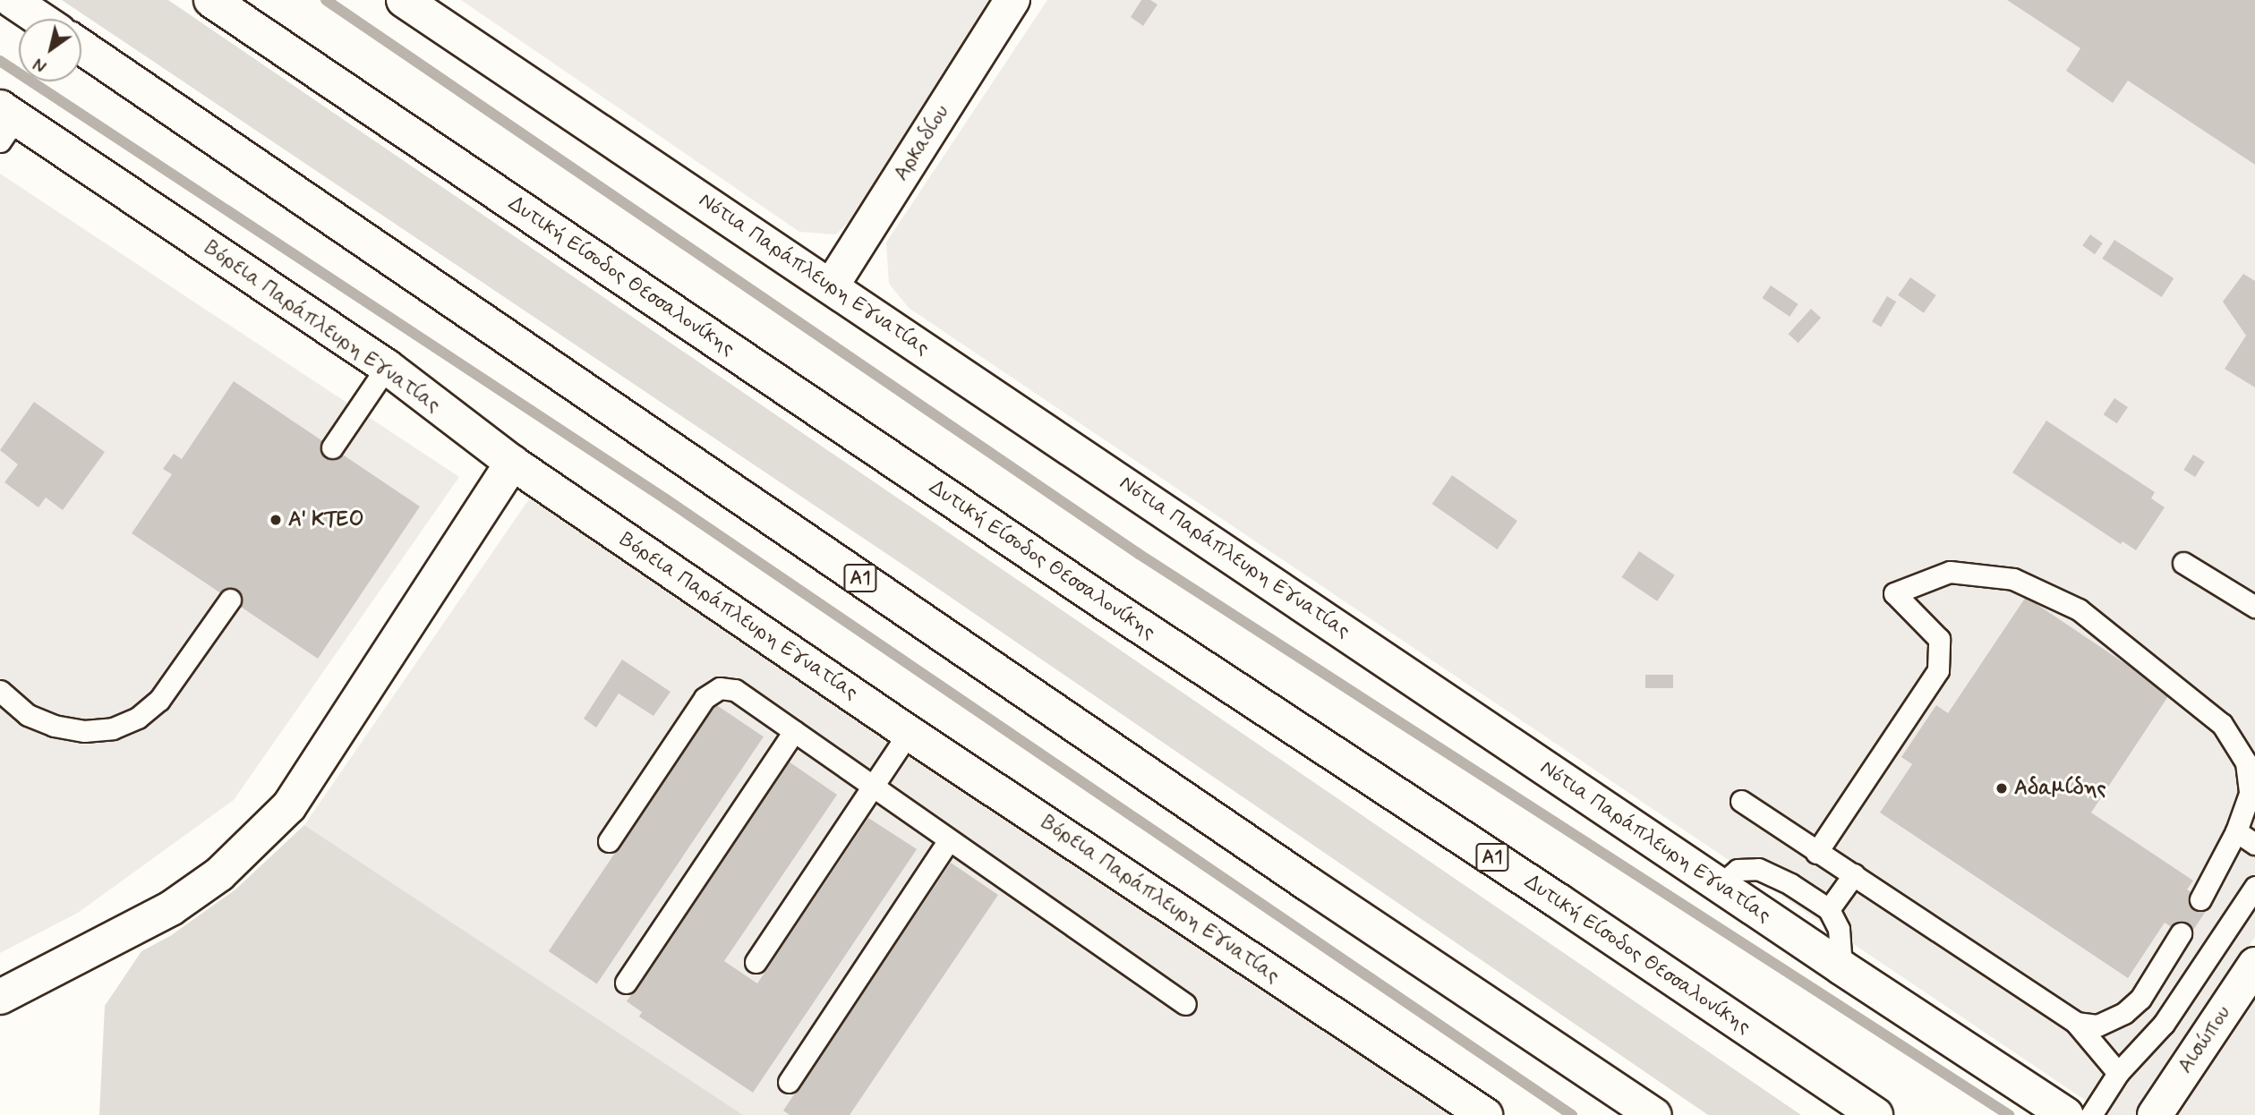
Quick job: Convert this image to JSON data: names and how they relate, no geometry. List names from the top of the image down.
{
  "streets": {
    "main road": [
      "Αρκαδίου",
      "Νότια Παράπλευρη Εγνατίας",
      "Δυτική Είσοδος Θεσσαλονίκης",
      "Βόρεια Παράπλευρη Εγνατίας",
      "Α1",
      "Αισώπου"
    ]
  },
  "crossings": [
    ["Αρκαδίου", "Νότια Παράπλευρη Εγνατίας"]
  ],
  "places": ["Α' ΚΤΕΟ", "Αδαμίδης"],
  "north": "bottom left"
}
